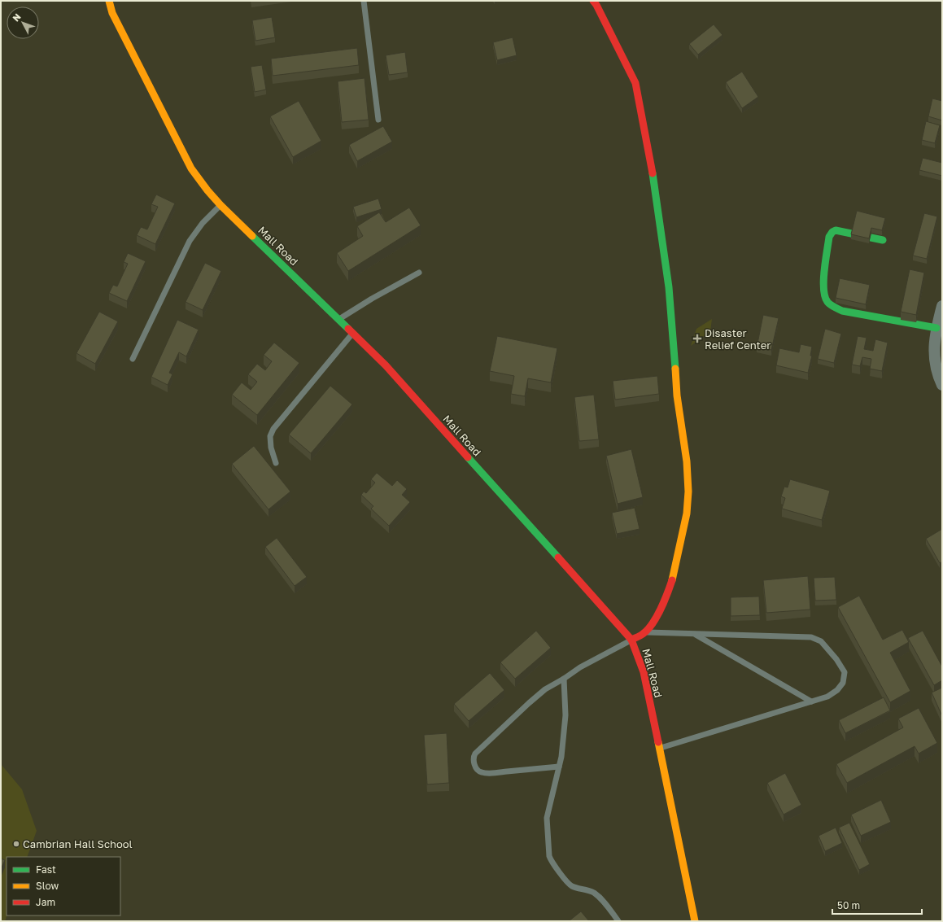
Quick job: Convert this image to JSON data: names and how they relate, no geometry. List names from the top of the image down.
{
  "streets": {
    "street": ["Mall Road"]
  },
  "places": {
    "health": ["Disaster Relief Center"],
    "other": ["Cambrian Hall School"]
  },
  "legend": ["Fast", "Slow", "Jam"],
  "scale_bar": "50 m",
  "north": "top left"
}
